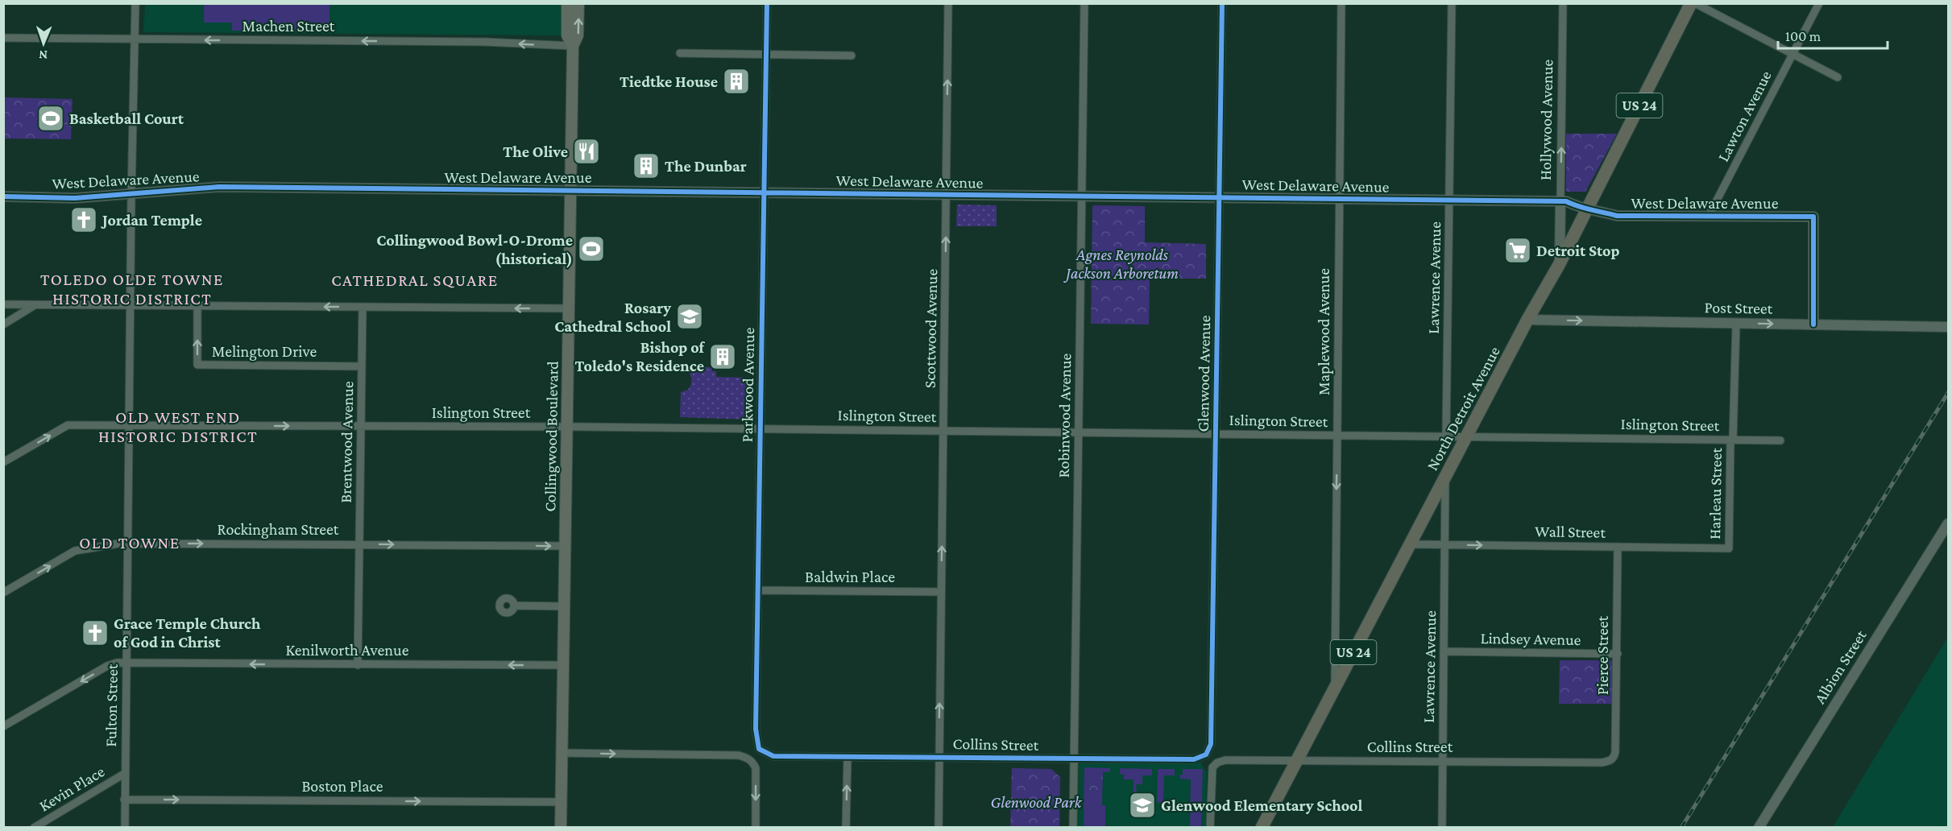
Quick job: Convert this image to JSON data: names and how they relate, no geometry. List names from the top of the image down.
{
  "streets": {
    "main road": ["US 24", "North Detroit Avenue", "Collingwood Boulevard"],
    "street": [
      "Machen Street",
      "Lawton Avenue",
      "Hollywood Avenue",
      "West Delaware Avenue",
      "Lawrence Avenue",
      "Post Street",
      "Scottwood Avenue",
      "Maplewood Avenue",
      "Melington Drive",
      "Glenwood Avenue",
      "Parkwood Avenue",
      "Islington Street",
      "Robinwood Avenue",
      "Brentwood Avenue",
      "Harleau Street",
      "Rockingham Street",
      "Wall Street",
      "Baldwin Place",
      "Lindsey Avenue",
      "Kenilworth Avenue",
      "Pierce Street",
      "Albion Street",
      "Fulton Street",
      "Collins Street",
      "Boston Place",
      "Kevin Place"
    ]
  },
  "crossings": [
    ["Machen Street", "Collingwood Boulevard"],
    ["Machen Street", "Fulton Street"],
    ["Lawton Avenue", "West Delaware Avenue"],
    ["Hollywood Avenue", "West Delaware Avenue"],
    ["Hollywood Avenue", "North Detroit Avenue"],
    ["West Delaware Avenue", "Lawrence Avenue"],
    ["West Delaware Avenue", "Post Street"],
    ["West Delaware Avenue", "Scottwood Avenue"],
    ["West Delaware Avenue", "Maplewood Avenue"],
    ["West Delaware Avenue", "Glenwood Avenue"],
    ["West Delaware Avenue", "Parkwood Avenue"],
    ["West Delaware Avenue", "North Detroit Avenue"],
    ["West Delaware Avenue", "Robinwood Avenue"],
    ["West Delaware Avenue", "Collingwood Boulevard"],
    ["West Delaware Avenue", "Fulton Street"],
    ["Lawrence Avenue", "North Detroit Avenue"],
    ["Lawrence Avenue", "Islington Street"],
    ["Lawrence Avenue", "Wall Street"],
    ["Lawrence Avenue", "Lindsey Avenue"],
    ["Lawrence Avenue", "Collins Street"],
    ["Post Street", "North Detroit Avenue"],
    ["Post Street", "Harleau Street"],
    ["Scottwood Avenue", "Islington Street"],
    ["Scottwood Avenue", "Baldwin Place"],
    ["Scottwood Avenue", "Collins Street"],
    ["Maplewood Avenue", "North Detroit Avenue"],
    ["Maplewood Avenue", "Islington Street"],
    ["Melington Drive", "Brentwood Avenue"],
    ["Glenwood Avenue", "Islington Street"],
    ["Glenwood Avenue", "Collins Street"],
    ["Parkwood Avenue", "Islington Street"],
    ["Parkwood Avenue", "Baldwin Place"],
    ["Parkwood Avenue", "Collins Street"],
    ["North Detroit Avenue", "Islington Street"],
    ["North Detroit Avenue", "Wall Street"],
    ["North Detroit Avenue", "Collins Street"],
    ["Islington Street", "Robinwood Avenue"],
    ["Islington Street", "Collingwood Boulevard"],
    ["Islington Street", "Brentwood Avenue"],
    ["Islington Street", "Harleau Street"],
    ["Islington Street", "Fulton Street"],
    ["Robinwood Avenue", "Collins Street"],
    ["Collingwood Boulevard", "Rockingham Street"],
    ["Collingwood Boulevard", "Kenilworth Avenue"],
    ["Collingwood Boulevard", "Boston Place"],
    ["Brentwood Avenue", "Rockingham Street"],
    ["Brentwood Avenue", "Kenilworth Avenue"],
    ["Harleau Street", "Wall Street"],
    ["Rockingham Street", "Fulton Street"],
    ["Wall Street", "Pierce Street"],
    ["Lindsey Avenue", "Pierce Street"],
    ["Kenilworth Avenue", "Fulton Street"],
    ["Pierce Street", "Collins Street"],
    ["Fulton Street", "Boston Place"],
    ["Fulton Street", "Kevin Place"]
  ],
  "one_way": [
    "Machen Street",
    "Hollywood Avenue",
    "Post Street",
    "Scottwood Avenue",
    "Maplewood Avenue",
    "Rockingham Street",
    "Wall Street",
    "Kenilworth Avenue",
    "Boston Place"
  ],
  "districts": [
    "TOLEDO OLDE TOWNE HISTORIC DISTRICT",
    "CATHEDRAL SQUARE",
    "OLD WEST END HISTORIC DISTRICT",
    "OLD TOWNE"
  ],
  "parks": ["Agnes Reynolds Jackson Arboretum", "Glenwood Park"],
  "places": {
    "building": ["Tiedtke House", "The Dunbar", "Bishop of Toledo's Residence"],
    "sports": ["Basketball Court", "Collingwood Bowl-O-Drome (historical)"],
    "restaurant": ["The Olive"],
    "church": ["Jordan Temple", "Grace Temple Church of God in Christ"],
    "supermarket": ["Detroit Stop"],
    "school or university": ["Rosary Cathedral School", "Glenwood Elementary School"]
  },
  "scale_bar": "100 m",
  "north": "bottom"
}
